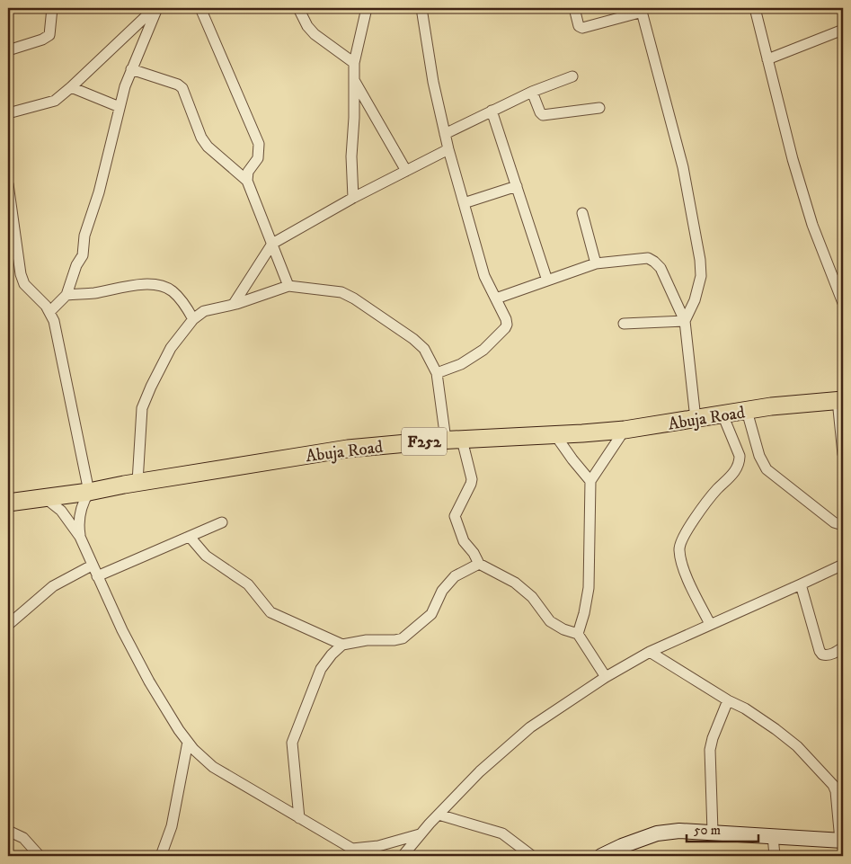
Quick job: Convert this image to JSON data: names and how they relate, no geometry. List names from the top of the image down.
{
  "streets": {
    "main road": ["Abuja Road", "F252"]
  },
  "scale_bar": "50 m"
}
